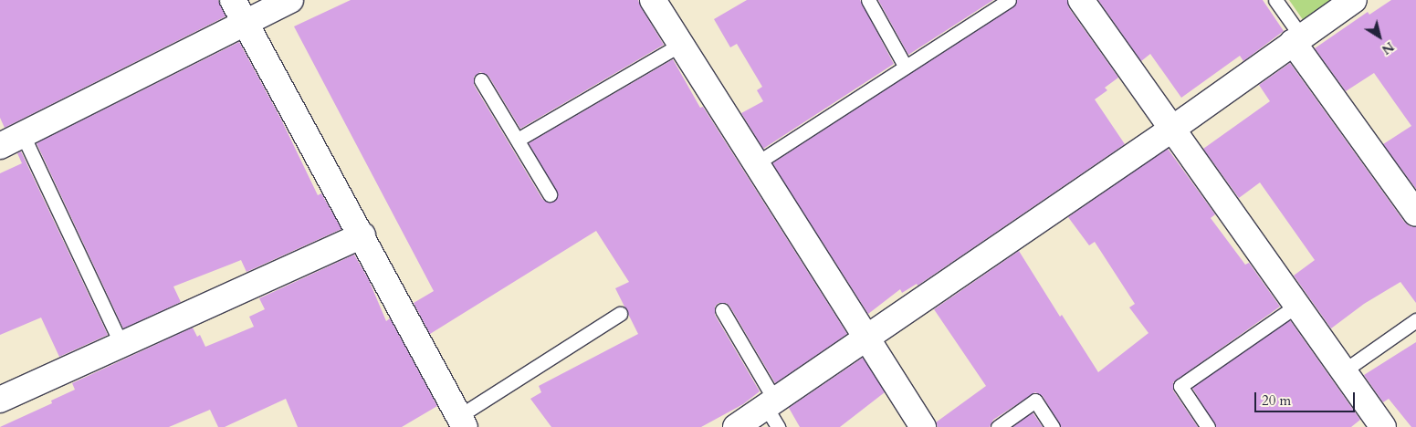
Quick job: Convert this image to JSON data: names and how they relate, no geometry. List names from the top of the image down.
{
  "scale_bar": "20 m",
  "north": "bottom right"
}
